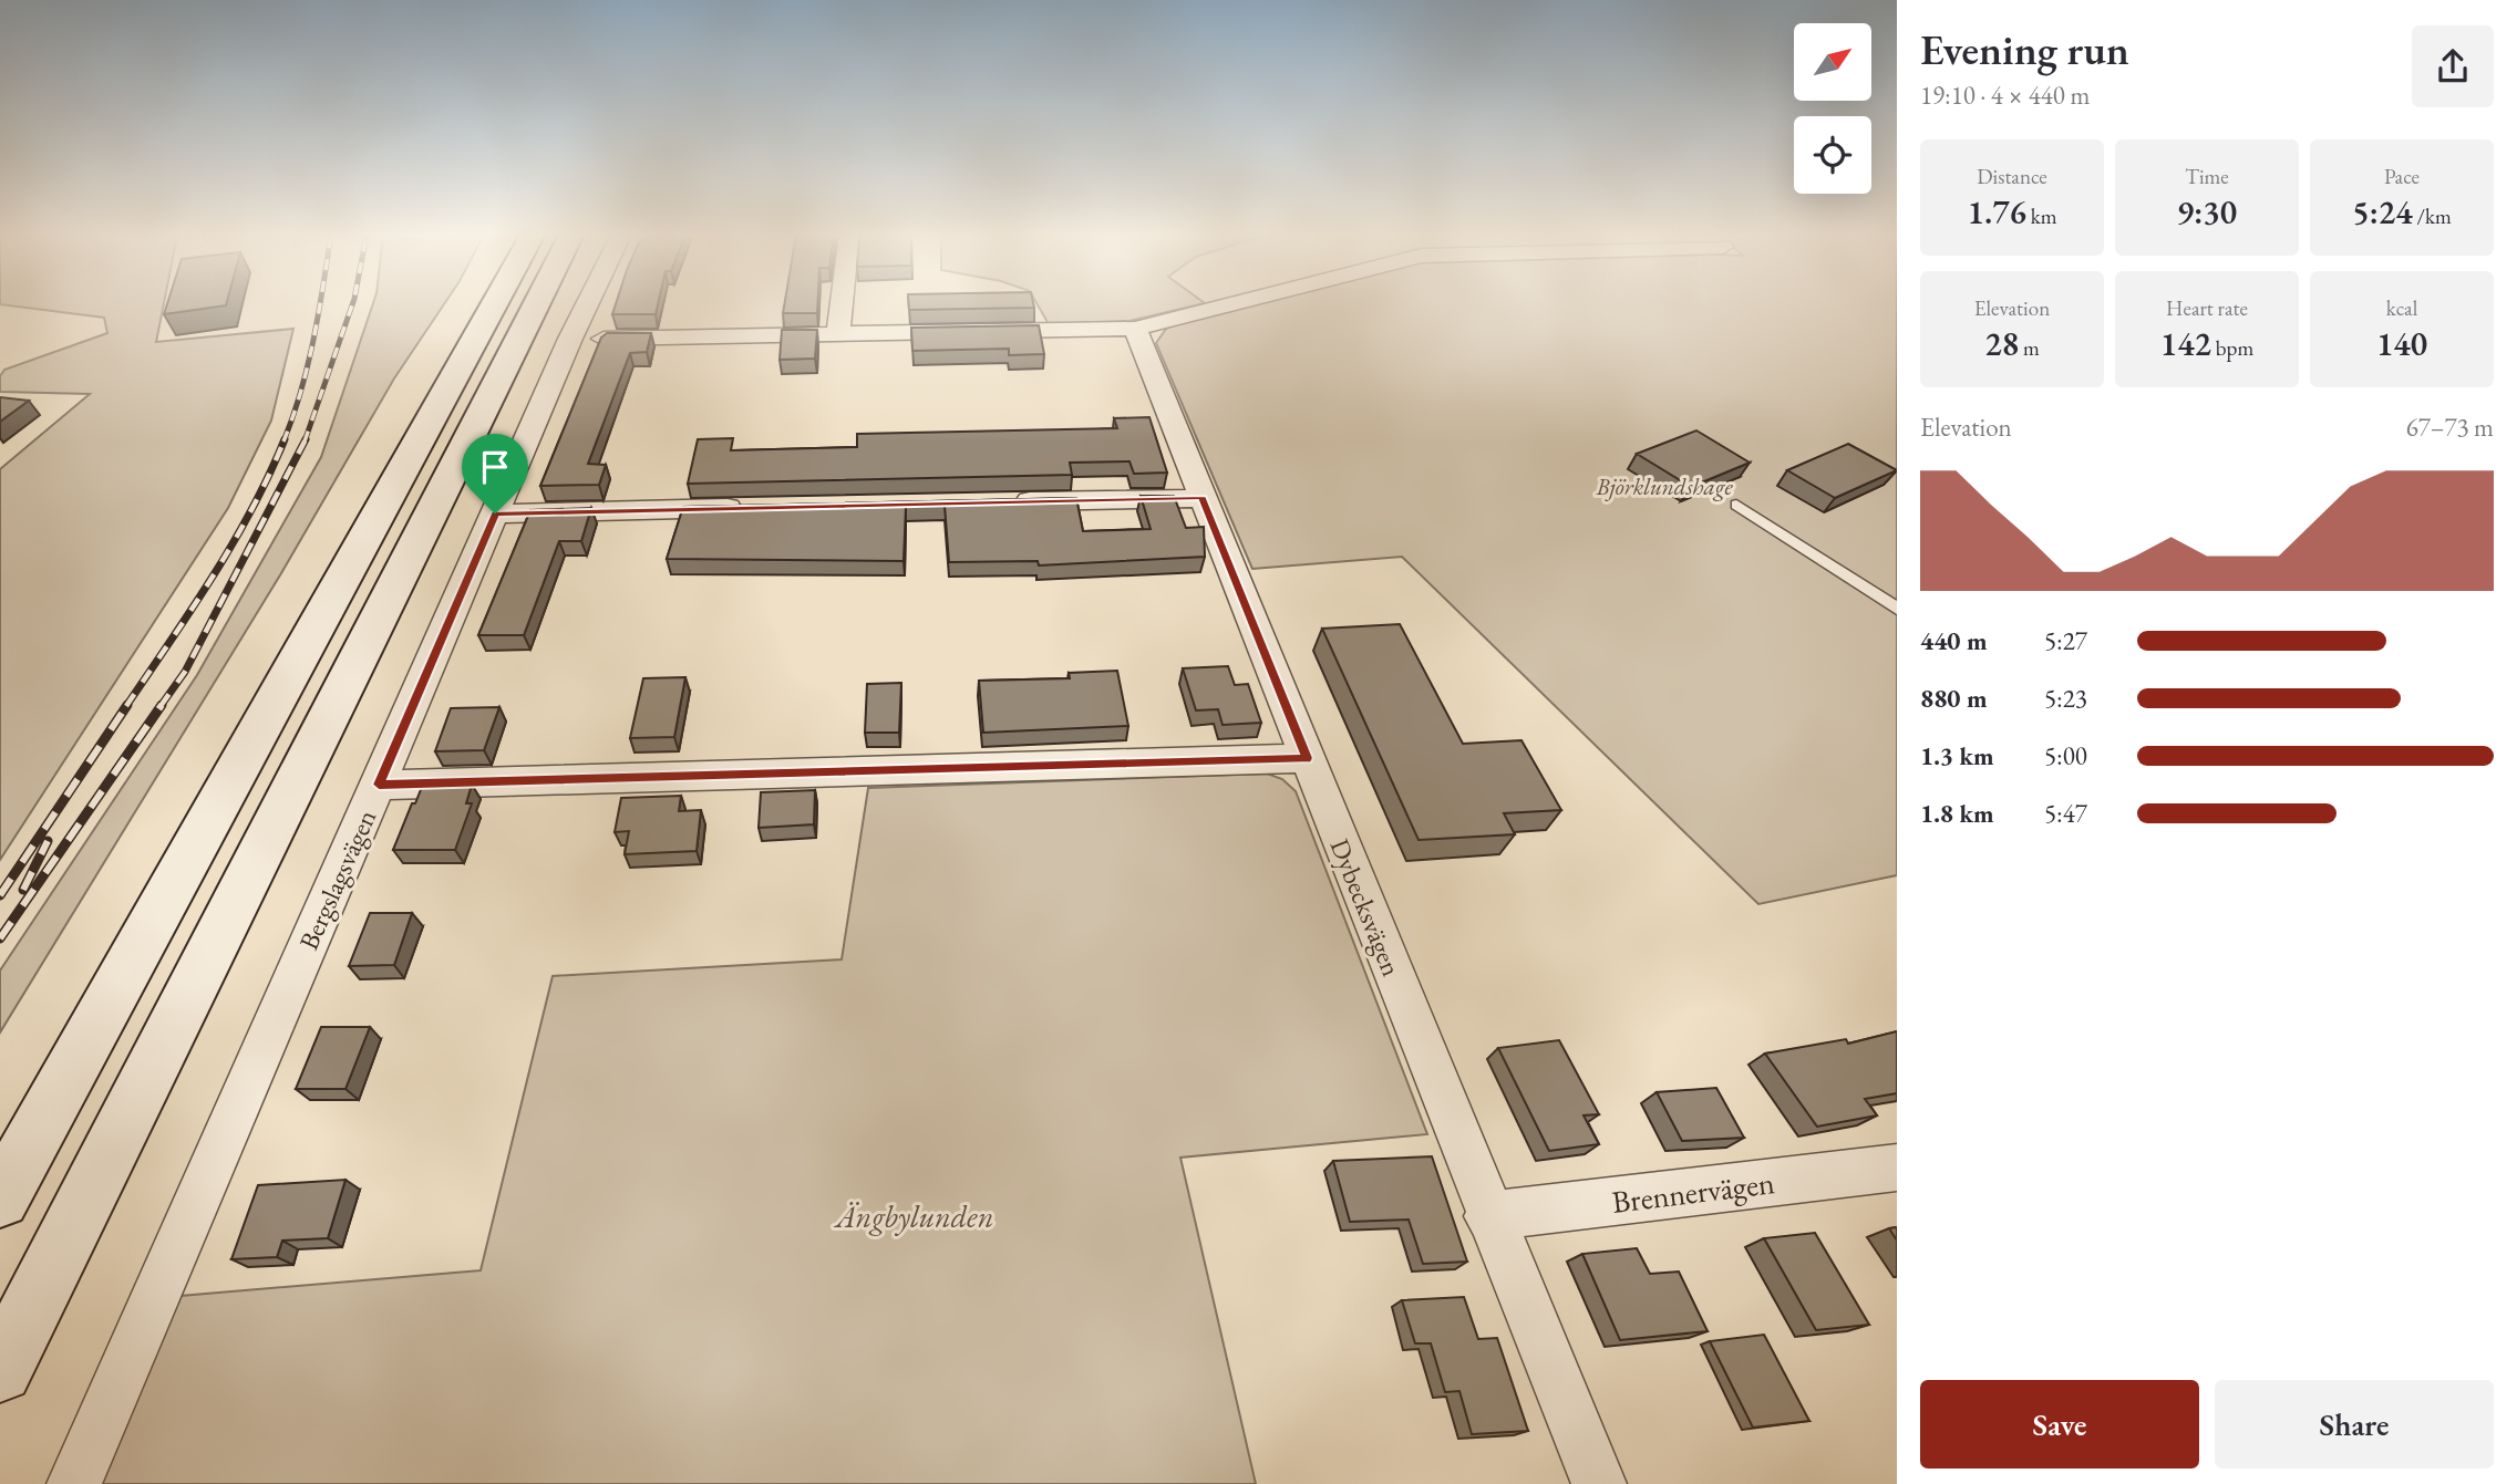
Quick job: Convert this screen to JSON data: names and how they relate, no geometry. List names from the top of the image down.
{
  "streets": {
    "street": ["Bergslagsvägen", "Dybecksvägen", "Brennervägen"]
  },
  "crossings": [
    ["Dybecksvägen", "Brennervägen"]
  ],
  "parks": ["Björklundshage", "Ängbylunden"],
  "north": "top right",
  "page": {
    "heading": ["Evening run", "19:10 · 4 × 440 m"],
    "stats": [
      ["Distance", "1.76 km"],
      ["Time", "9:30"],
      ["Pace", "5:24 /km"],
      ["Elevation", "28 m"],
      ["Heart rate", "142 bpm"],
      ["kcal", "140"]
    ],
    "chart": ["Elevation", "67–73 m"],
    "list": [
      {
        "name": "440 m",
        "note": "5:27"
      },
      {
        "name": "880 m",
        "note": "5:23"
      },
      {
        "name": "1.3 km",
        "note": "5:00"
      },
      {
        "name": "1.8 km",
        "note": "5:47"
      }
    ],
    "buttons": ["Save", "Share"]
  }
}
